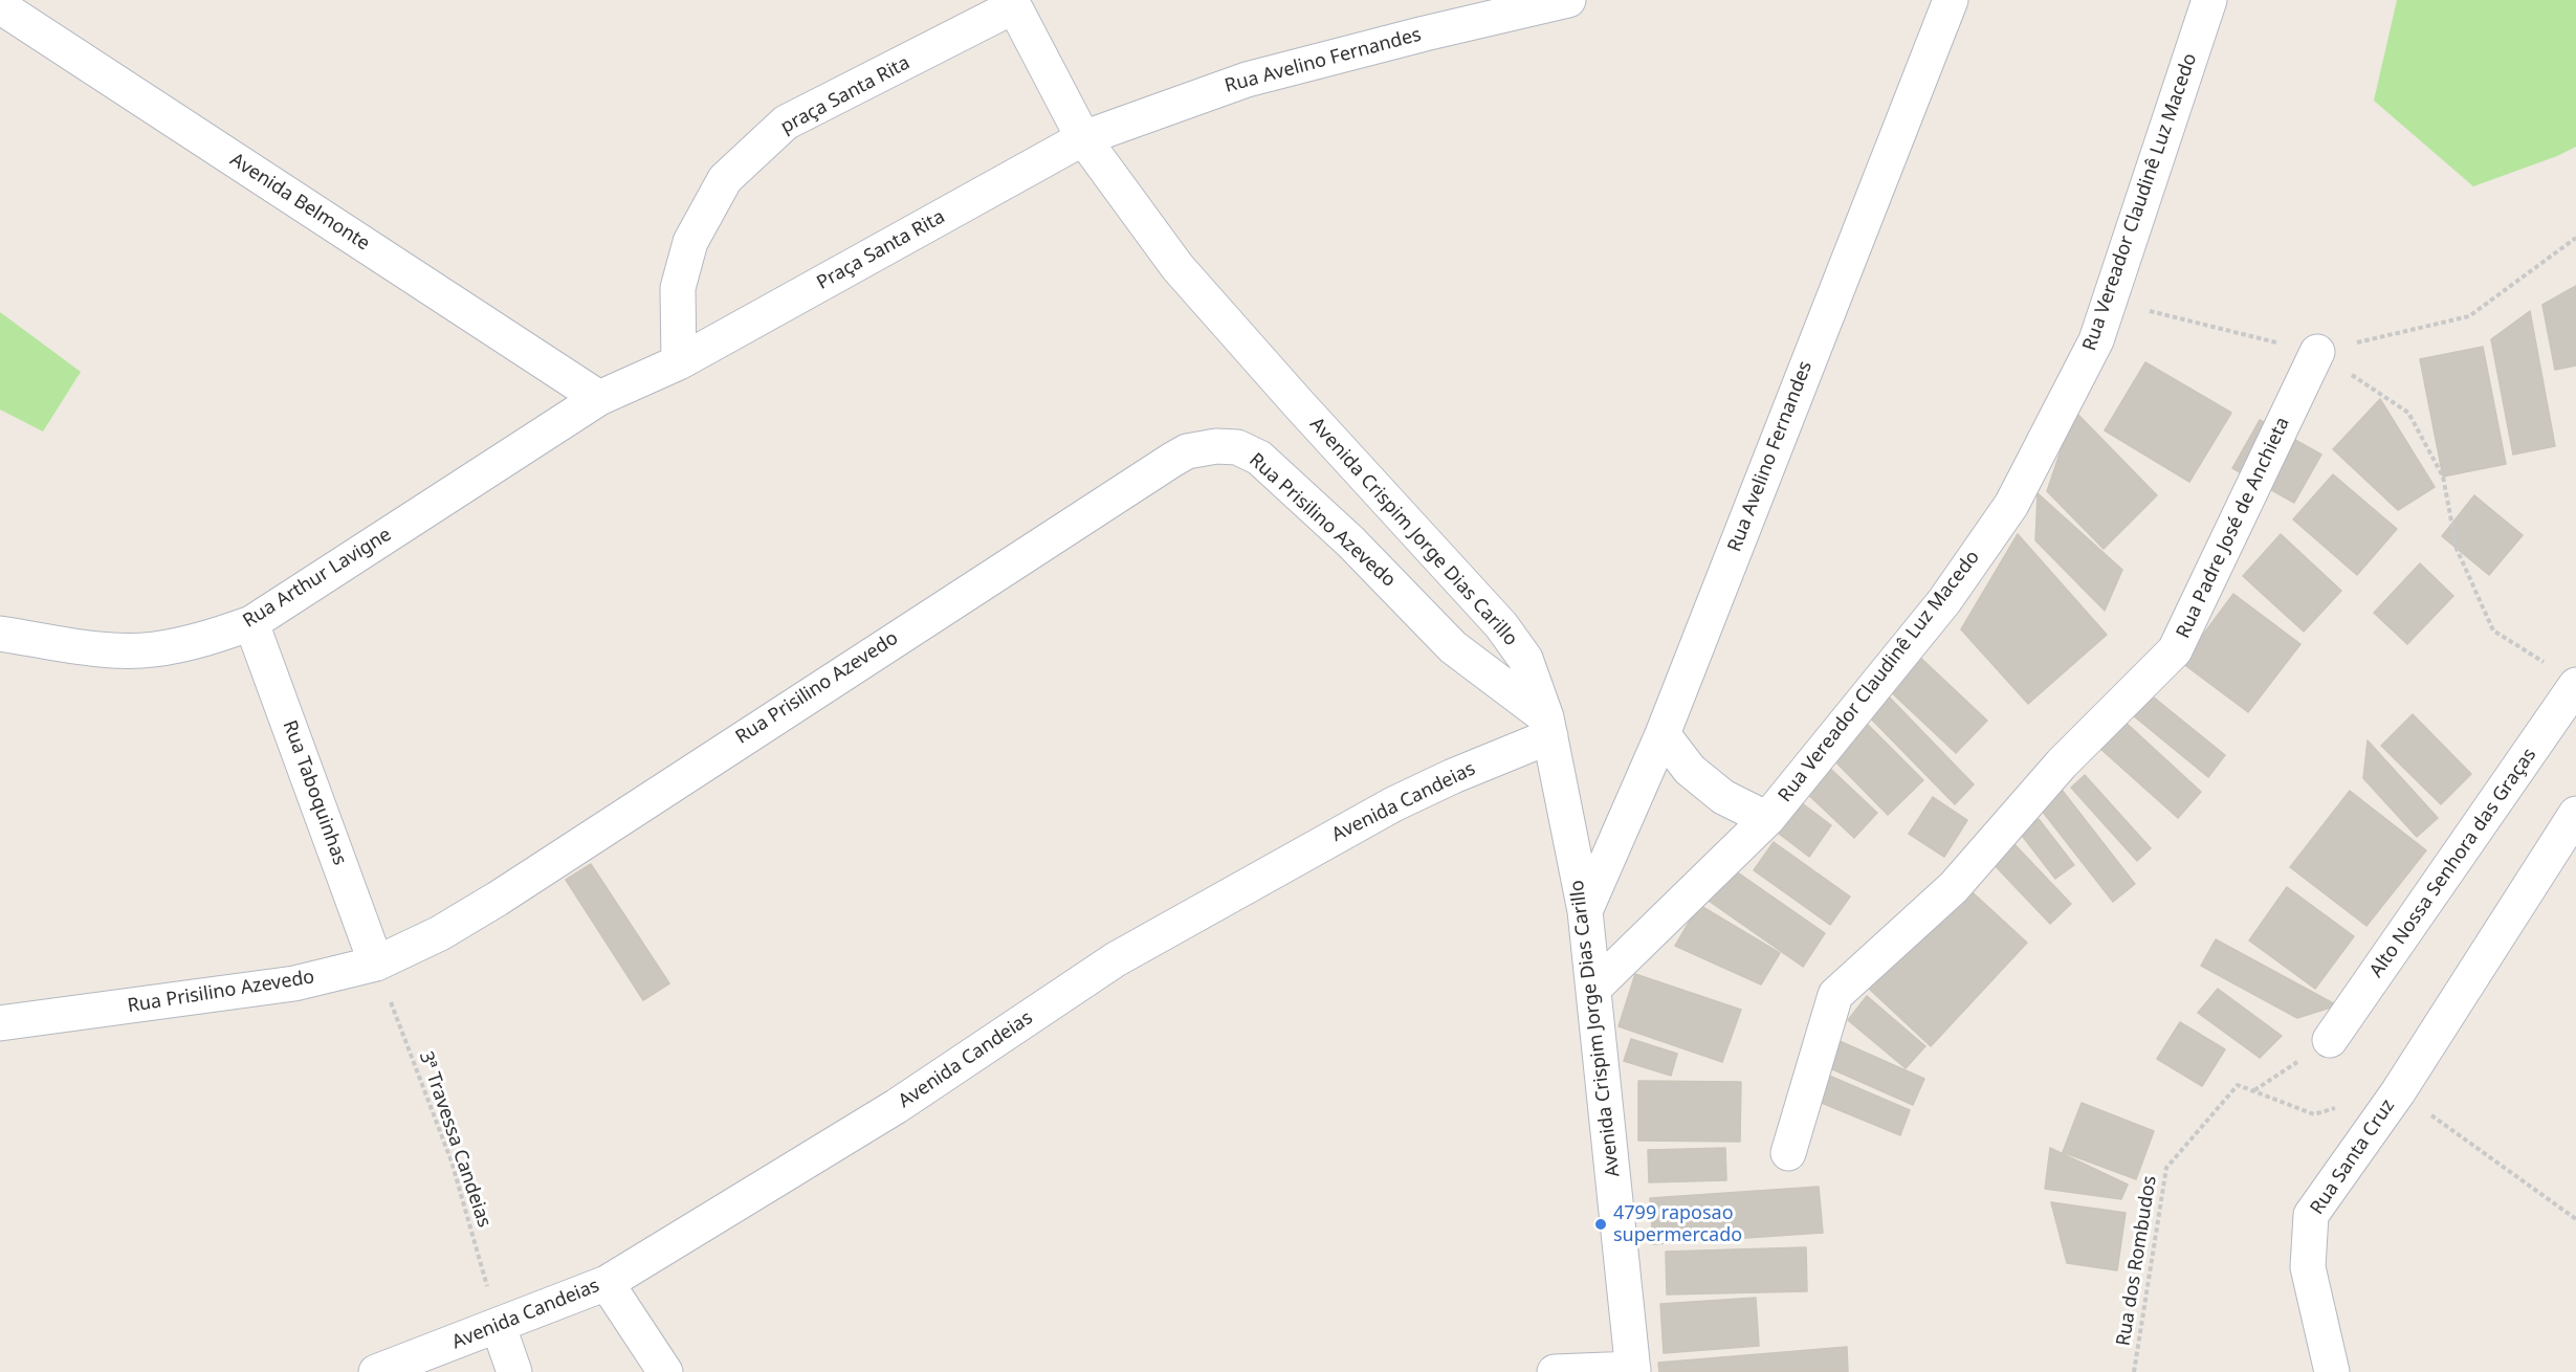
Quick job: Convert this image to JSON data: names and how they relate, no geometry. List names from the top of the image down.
{
  "streets": {
    "street": [
      "Rua Avelino Fernandes",
      "praça Santa Rita",
      "Avenida Belmonte",
      "Rua Vereador Claudinê Luz Macedo",
      "Praça Santa Rita",
      "Rua Prisilino Azevedo",
      "Rua Padre José de Anchieta",
      "Avenida Crispim Jorge Dias Carillo",
      "Rua Arthur Lavigne",
      "Rua Taboquinhas",
      "Avenida Candeias",
      "Alto Nossa Senhora das Graças",
      "Rua Santa Cruz"
    ],
    "path": ["3ª Travessa Candeias", "Rua dos Rombudos"]
  },
  "crossings": [
    ["Rua Avelino Fernandes", "Praça Santa Rita"],
    ["Rua Avelino Fernandes", "Avenida Crispim Jorge Dias Carillo"],
    ["praça Santa Rita", "Praça Santa Rita"],
    ["praça Santa Rita", "Avenida Crispim Jorge Dias Carillo"],
    ["Avenida Belmonte", "Praça Santa Rita"],
    ["Avenida Belmonte", "Rua Arthur Lavigne"],
    ["Rua Vereador Claudinê Luz Macedo", "Avenida Crispim Jorge Dias Carillo"],
    ["Praça Santa Rita", "Avenida Crispim Jorge Dias Carillo"],
    ["Praça Santa Rita", "Rua Arthur Lavigne"],
    ["Rua Prisilino Azevedo", "Avenida Crispim Jorge Dias Carillo"],
    ["Rua Prisilino Azevedo", "Rua Taboquinhas"],
    ["Rua Prisilino Azevedo", "Avenida Candeias"],
    ["Rua Prisilino Azevedo", "3ª Travessa Candeias"],
    ["Avenida Crispim Jorge Dias Carillo", "Avenida Candeias"],
    ["Rua Arthur Lavigne", "Rua Taboquinhas"],
    ["Rua Taboquinhas", "3ª Travessa Candeias"],
    ["Avenida Candeias", "3ª Travessa Candeias"],
    ["Alto Nossa Senhora das Graças", "Rua dos Rombudos"]
  ],
  "places": ["4799 raposao supermercado"]
}
